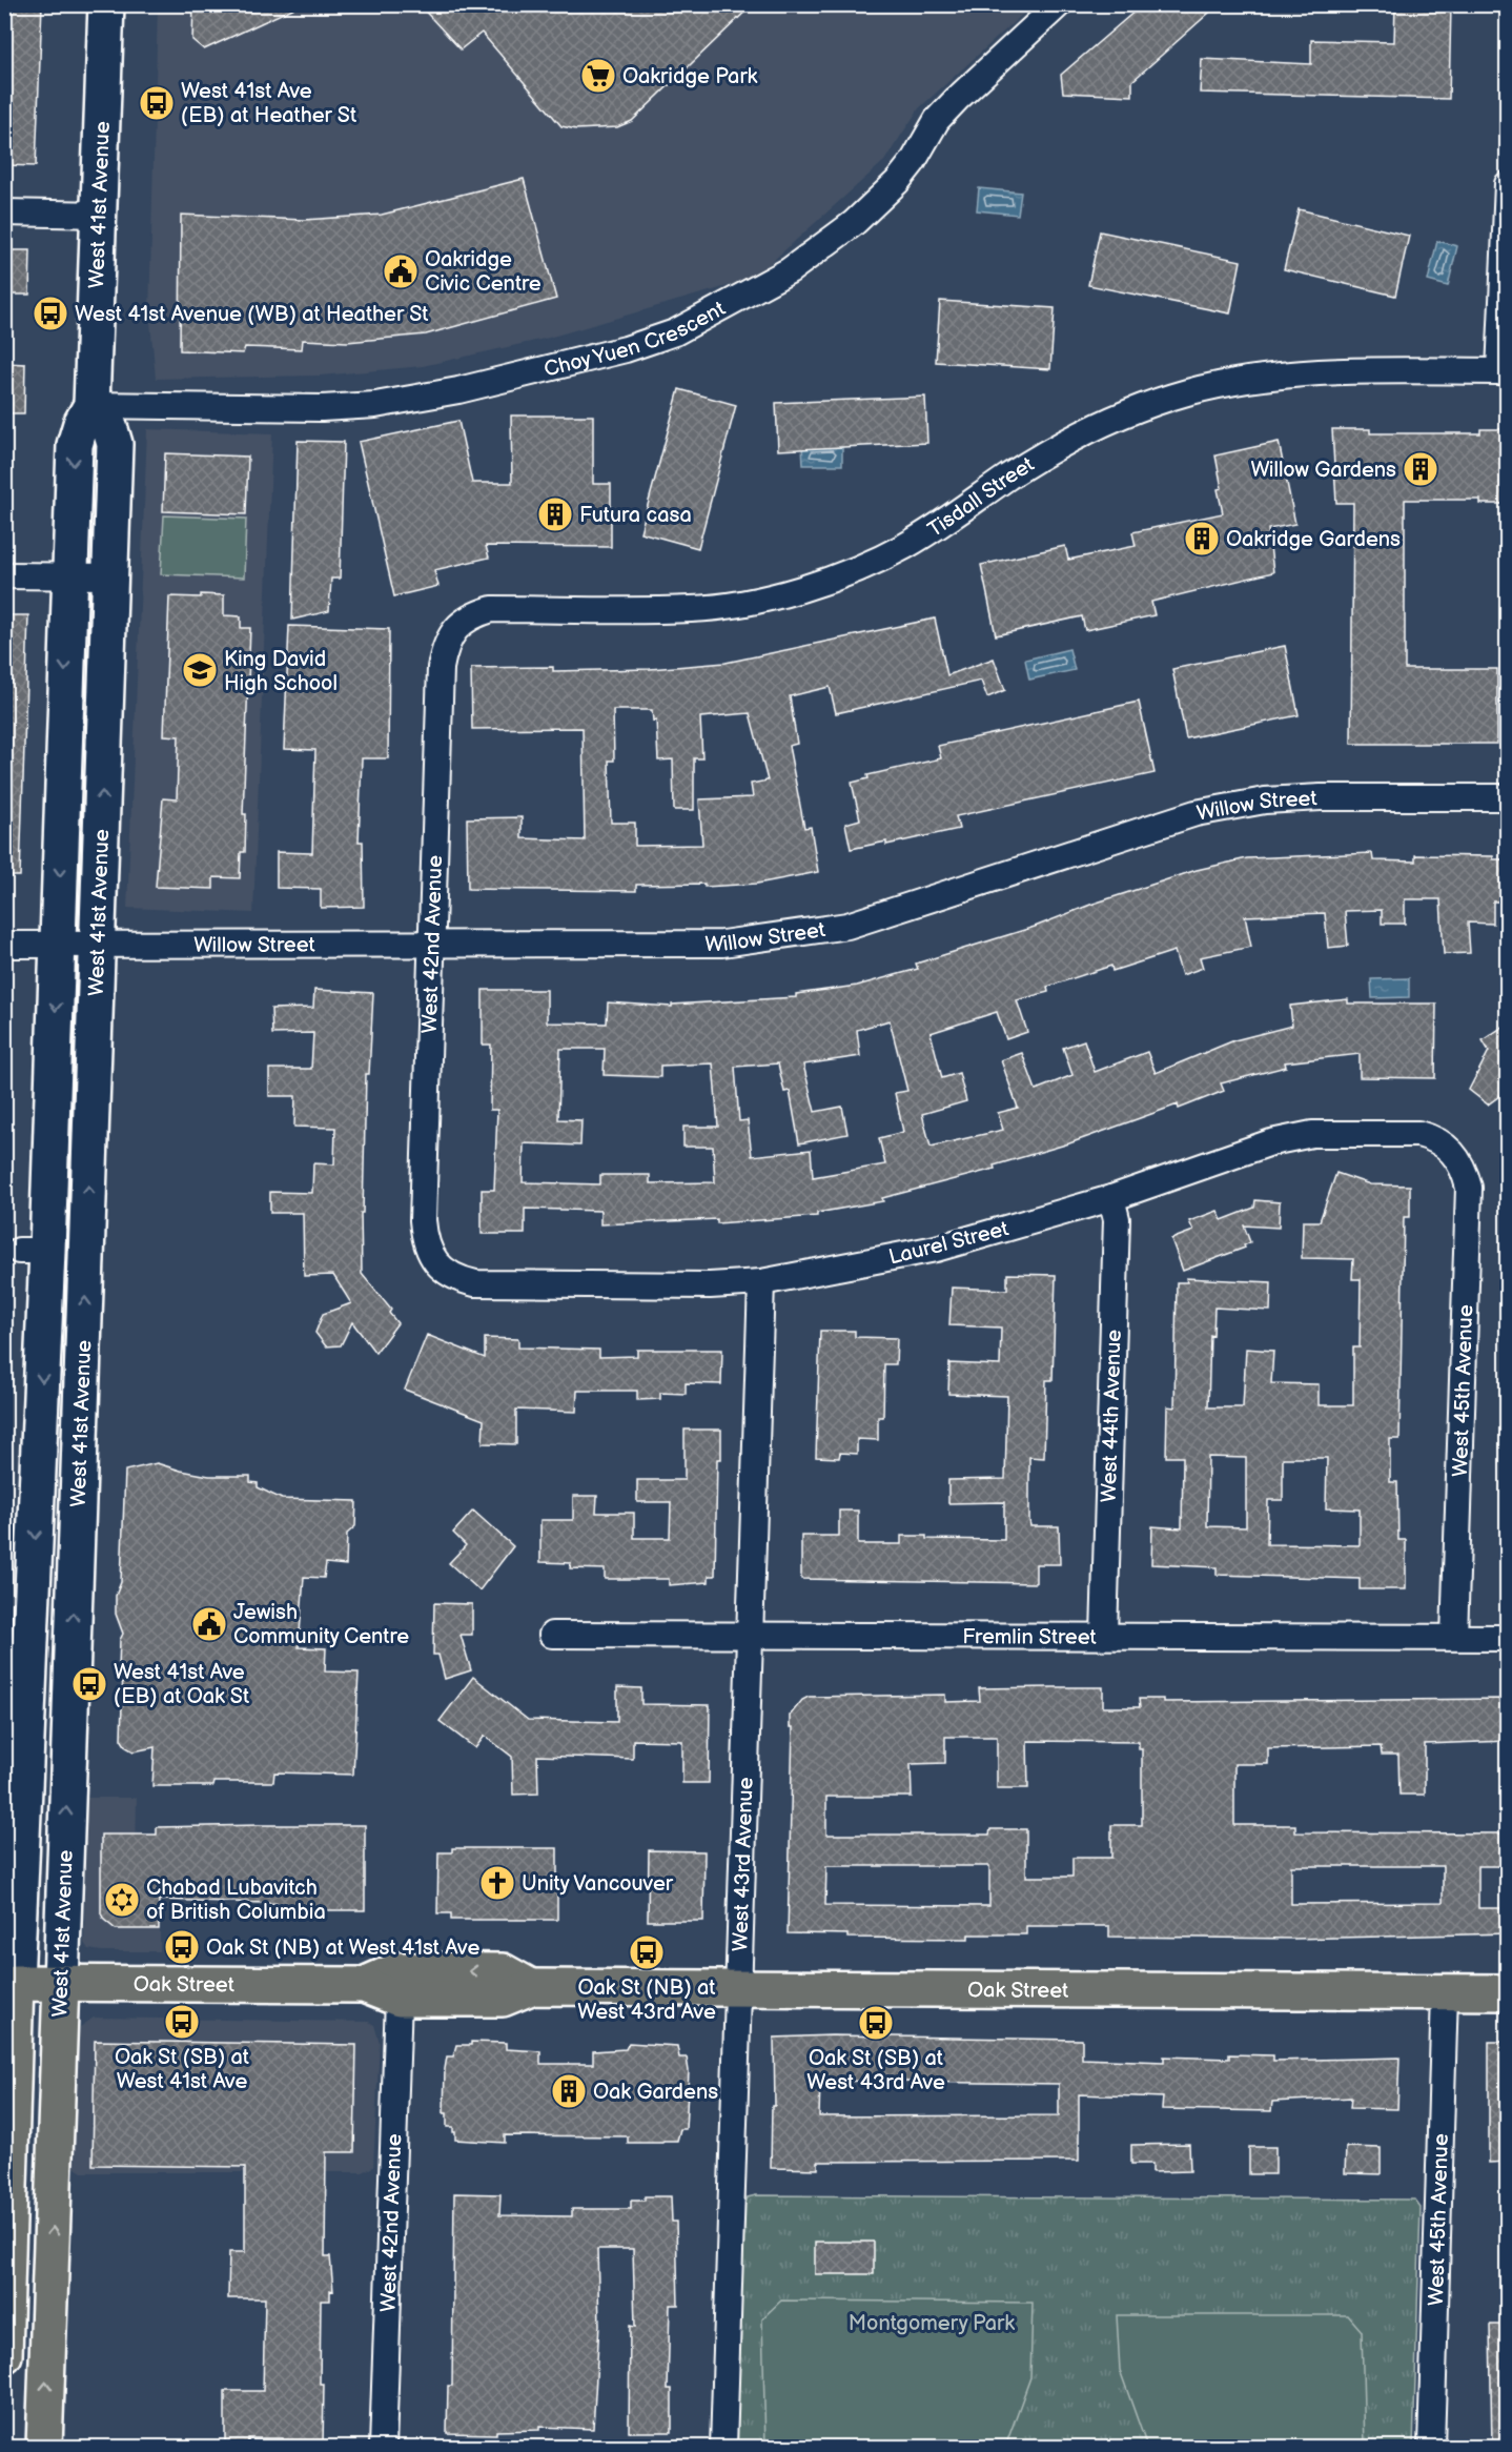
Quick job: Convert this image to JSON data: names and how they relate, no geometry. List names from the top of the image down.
{
  "streets": {
    "main road": ["West 41st Avenue", "Oak Street"],
    "street": [
      "Choy Yuen Crescent",
      "Tisdall Street",
      "Willow Street",
      "West 42nd Avenue",
      "Laurel Street",
      "West 45th Avenue",
      "West 44th Avenue",
      "Fremlin Street",
      "West 43rd Avenue"
    ]
  },
  "crossings": [
    ["West 41st Avenue", "Choy Yuen Crescent"],
    ["West 41st Avenue", "Willow Street"],
    ["West 41st Avenue", "Oak Street"],
    ["Tisdall Street", "West 42nd Avenue"],
    ["Willow Street", "West 42nd Avenue"],
    ["West 42nd Avenue", "Laurel Street"],
    ["West 42nd Avenue", "Oak Street"],
    ["Laurel Street", "West 45th Avenue"],
    ["Laurel Street", "West 44th Avenue"],
    ["Laurel Street", "West 43rd Avenue"],
    ["West 45th Avenue", "Fremlin Street"],
    ["West 45th Avenue", "Oak Street"],
    ["West 44th Avenue", "Fremlin Street"],
    ["Fremlin Street", "West 43rd Avenue"],
    ["West 43rd Avenue", "Oak Street"]
  ],
  "parks": ["Montgomery Park"],
  "places": {
    "supermarket": ["Oakridge Park"],
    "bus stop": [
      "West 41st Ave (EB) at Heather St",
      "West 41st Avenue (WB) at Heather St",
      "West 41st Ave (EB) at Oak St",
      "Oak St (NB) at West 41st Ave",
      "Oak St (NB) at West 43rd Ave",
      "Oak St (SB) at West 41st Ave",
      "Oak St (SB) at West 43rd Ave"
    ],
    "public building": ["Oakridge Civic Centre", "Jewish Community Centre"],
    "building": [
      "Willow Gardens",
      "Futura casa",
      "Oakridge Gardens",
      "Oak Gardens"
    ],
    "school or university": ["King David High School"],
    "church": ["Unity Vancouver"],
    "synagogue": ["Chabad Lubavitch of British Columbia"]
  }
}
